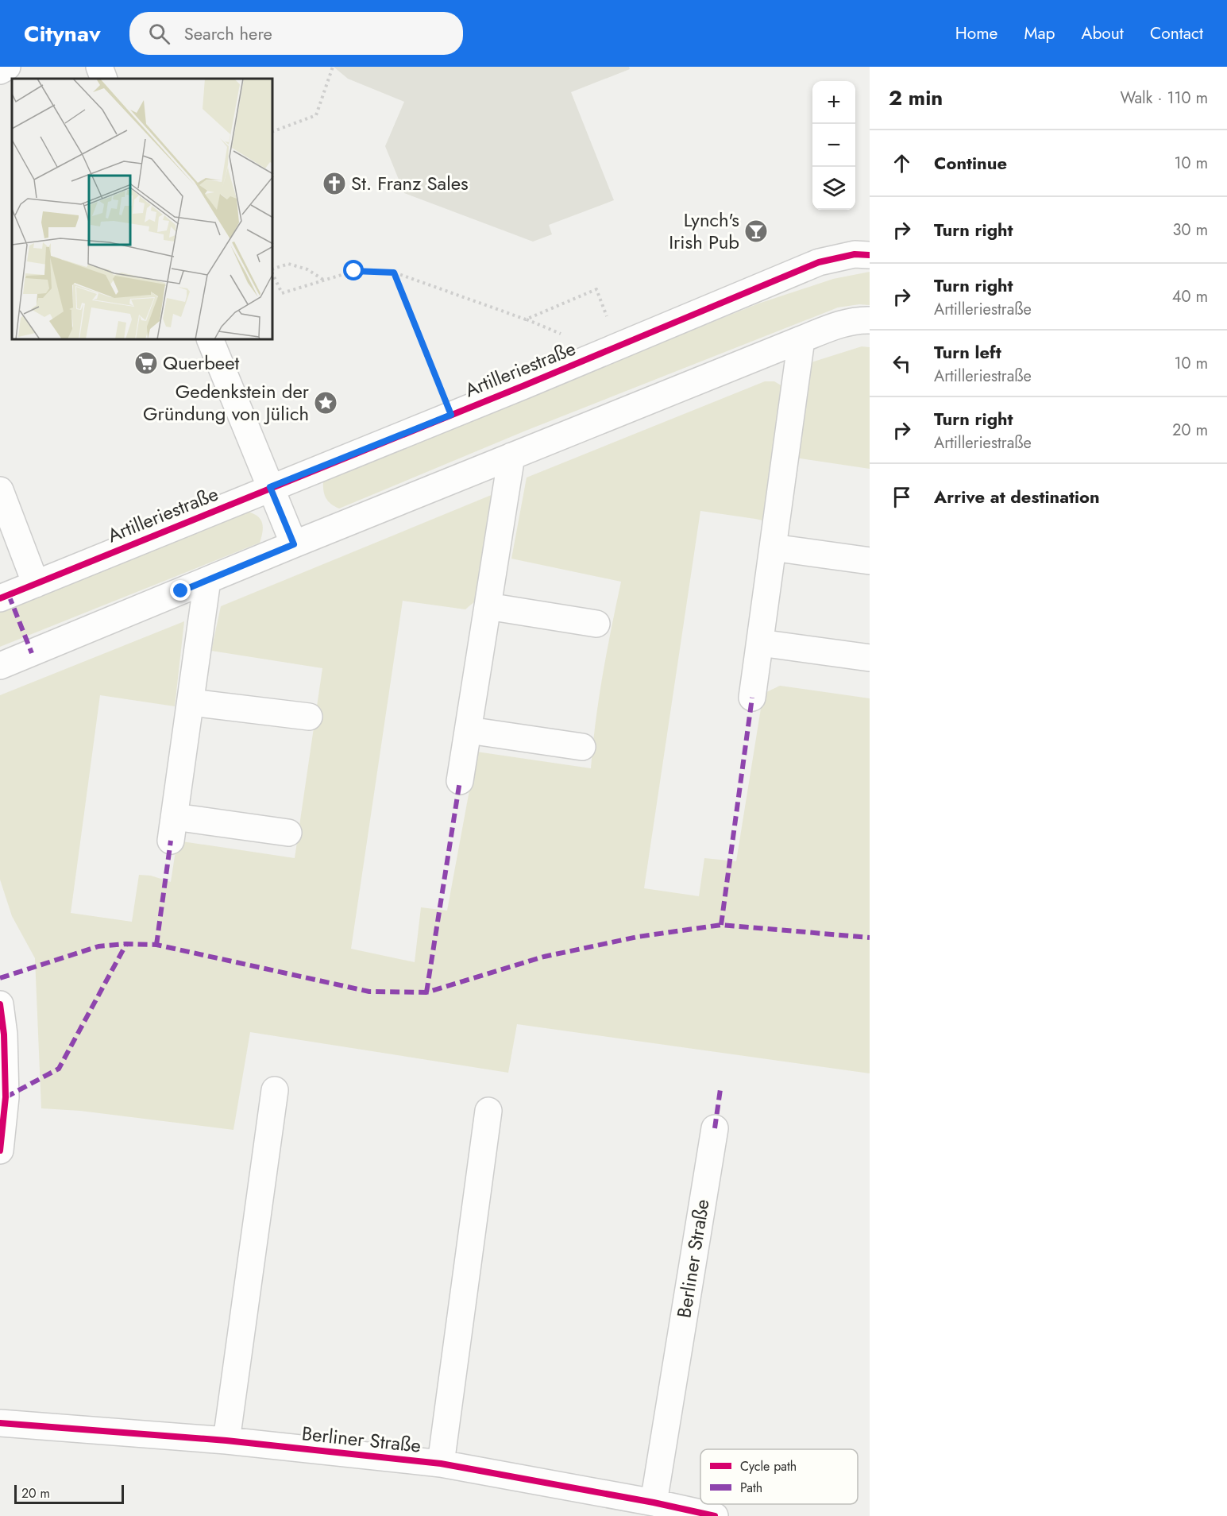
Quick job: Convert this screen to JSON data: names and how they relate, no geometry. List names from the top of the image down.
{
  "streets": {
    "street": ["Artilleriestraße", "Berliner Straße"]
  },
  "places": {
    "church": ["St. Franz Sales"],
    "bar": ["Lynch's Irish Pub"],
    "supermarket": ["Querbeet"],
    "place": ["Gedenkstein der Gründung von Jülich"]
  },
  "legend": ["Cycle path", "Path"],
  "scale_bar": "20 m",
  "page": {
    "header": "Citynav",
    "search": "Search here",
    "nav": [
      "Home",
      "Map",
      "About",
      "Contact"
    ],
    "heading": ["2 min", "Walk · 110 m"],
    "map_buttons": ["+", "−"],
    "list": [
      ["Continue", "10 m"],
      ["Turn right", "30 m"],
      ["Turn right", "Artilleriestraße", "40 m"],
      ["Turn left", "Artilleriestraße", "10 m"],
      ["Turn right", "Artilleriestraße", "20 m"],
      "Arrive at destination"
    ],
    "scale": "20 m"
  }
}
